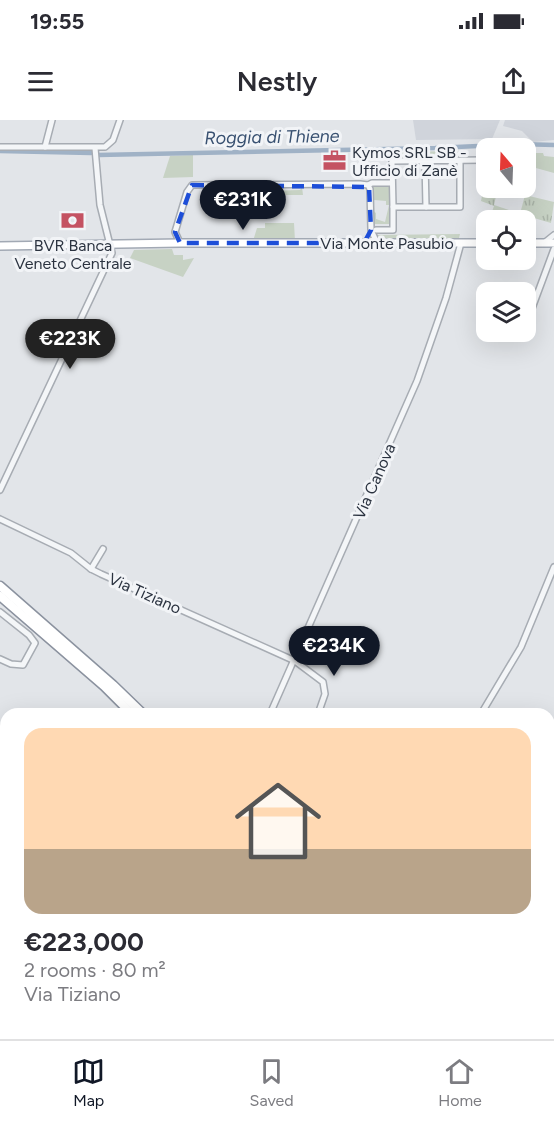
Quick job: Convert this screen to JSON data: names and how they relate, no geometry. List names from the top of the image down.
{
  "streets": {
    "main road": ["Via Monte Pasubio"],
    "street": ["Via Canova", "Via Tiziano"]
  },
  "crossings": [
    ["Via Monte Pasubio", "Via Canova"],
    ["Via Canova", "Via Tiziano"]
  ],
  "water": ["Roggia di Thiene"],
  "places": {
    "office": ["Kymos SRL SB - Ufficio di Zanè"],
    "bank": ["BVR Banca Veneto Centrale"]
  },
  "north": "top",
  "page": {
    "status": "19:55",
    "header": "Nestly",
    "price": ["€231K", "€223K", "€234K"],
    "list": [
      {
        "name": "€223,000",
        "note": "2 rooms · 80 m² · Via Tiziano"
      }
    ],
    "tabs": ["Map", "Saved", "Home"]
  }
}
